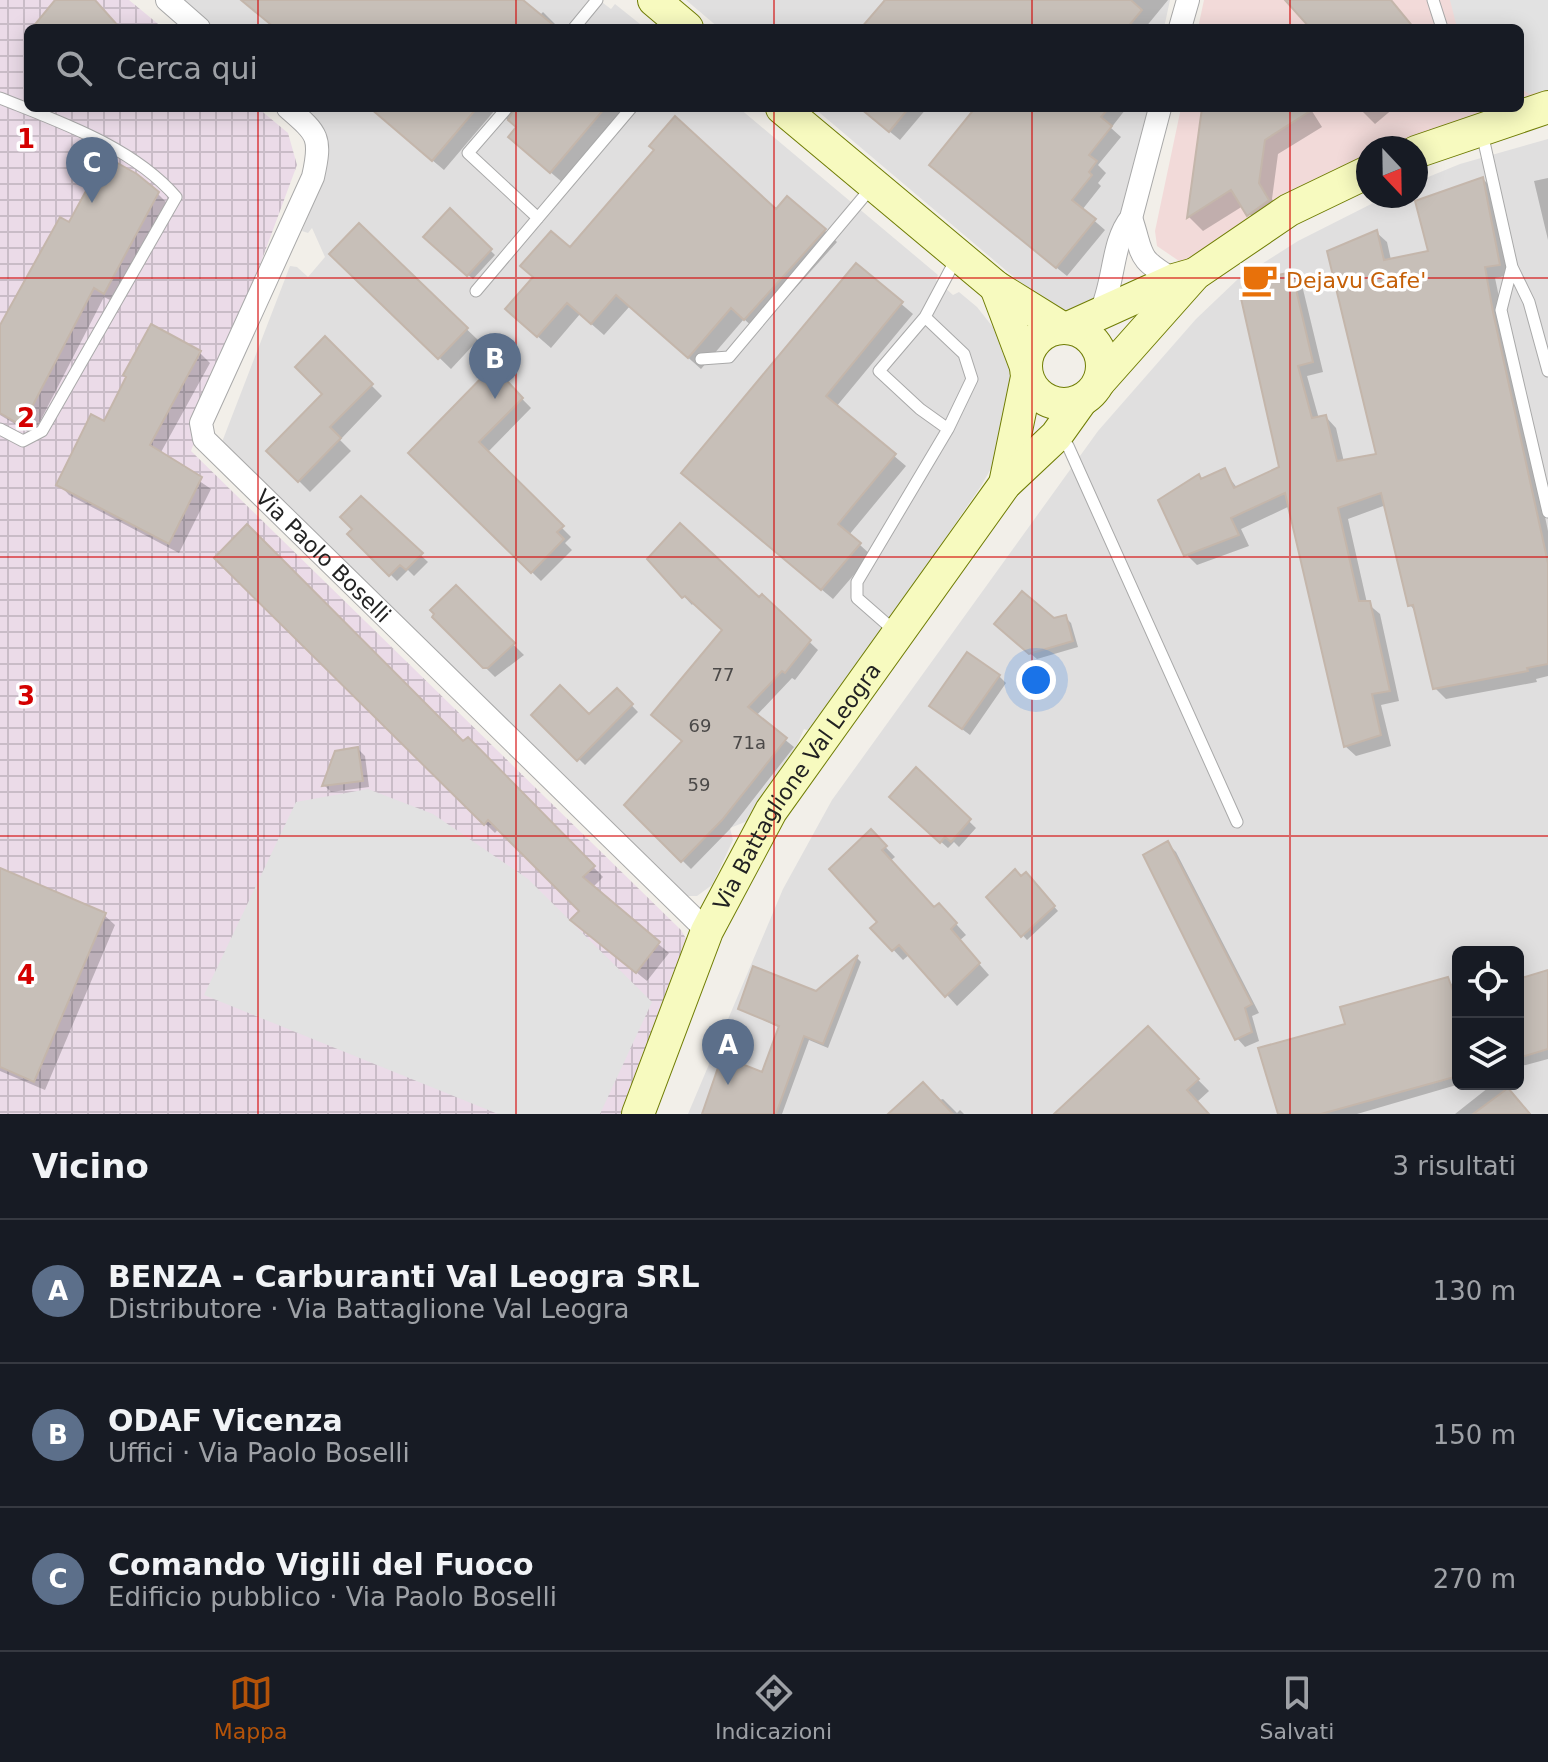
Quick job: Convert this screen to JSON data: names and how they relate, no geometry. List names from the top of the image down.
{
  "streets": {
    "street": ["Via Paolo Boselli", "Via Battaglione Val Leogra"]
  },
  "crossings": [
    ["Via Paolo Boselli", "Via Battaglione Val Leogra"]
  ],
  "places": {
    "cafe": ["Dejavu Cafe'"]
  },
  "house_numbers": [
    "77",
    "69",
    "71a",
    "59"
  ],
  "north": "bottom",
  "page": {
    "search": "Cerca qui",
    "pins": ["C", "B", "A"],
    "heading": ["Vicino", "3 risultati"],
    "list": [
      {
        "mark": "A",
        "name": "BENZA - Carburanti Val Leogra SRL",
        "note": "Distributore · Via Battaglione Val Leogra",
        "value": "130 m"
      },
      {
        "mark": "B",
        "name": "ODAF Vicenza",
        "note": "Uffici · Via Paolo Boselli",
        "value": "150 m"
      },
      {
        "mark": "C",
        "name": "Comando Vigili del Fuoco",
        "note": "Edificio pubblico · Via Paolo Boselli",
        "value": "270 m"
      }
    ],
    "nav": ["Mappa", "Indicazioni", "Salvati"]
  },
  "grid": {
    "rows": [
      "1",
      "2",
      "3",
      "4"
    ]
  }
}
